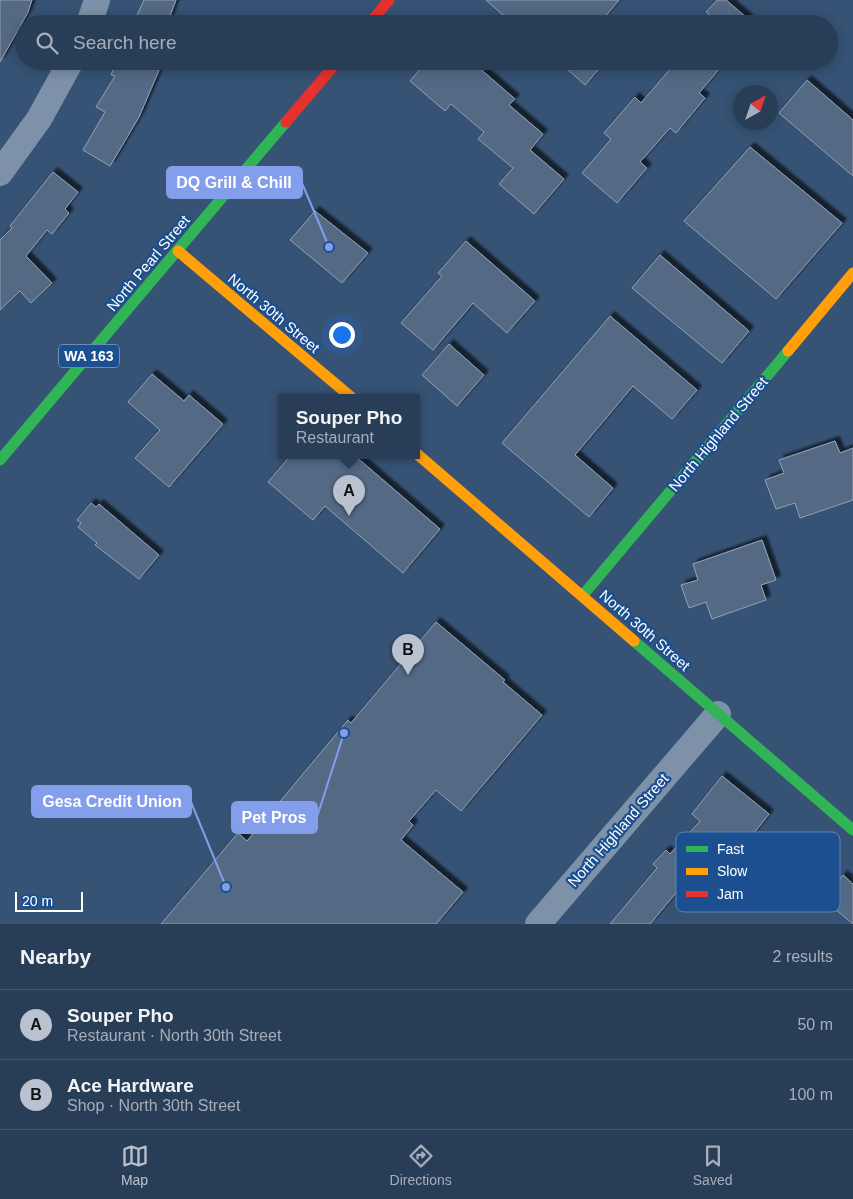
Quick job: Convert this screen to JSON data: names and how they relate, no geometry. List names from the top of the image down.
{
  "streets": {
    "main road": [
      "North Pearl Street",
      "North 30th Street",
      "WA 163",
      "North Highland Street"
    ]
  },
  "crossings": [
    ["North Pearl Street", "North 30th Street"],
    ["North 30th Street", "North Highland Street"]
  ],
  "places": ["DQ Grill & Chill", "Pet Pros", "Gesa Credit Union"],
  "legend": ["Fast", "Slow", "Jam"],
  "scale_bar": "20 m",
  "north": "top right",
  "page": {
    "search": "Search here",
    "popup": ["Souper Pho", "Restaurant"],
    "pins": ["A", "B"],
    "scale": "20 m",
    "heading": ["Nearby", "2 results"],
    "list": [
      {
        "mark": "A",
        "name": "Souper Pho",
        "note": "Restaurant · North 30th Street",
        "value": "50 m"
      },
      {
        "mark": "B",
        "name": "Ace Hardware",
        "note": "Shop · North 30th Street",
        "value": "100 m"
      }
    ],
    "nav": ["Map", "Directions", "Saved"]
  }
}
